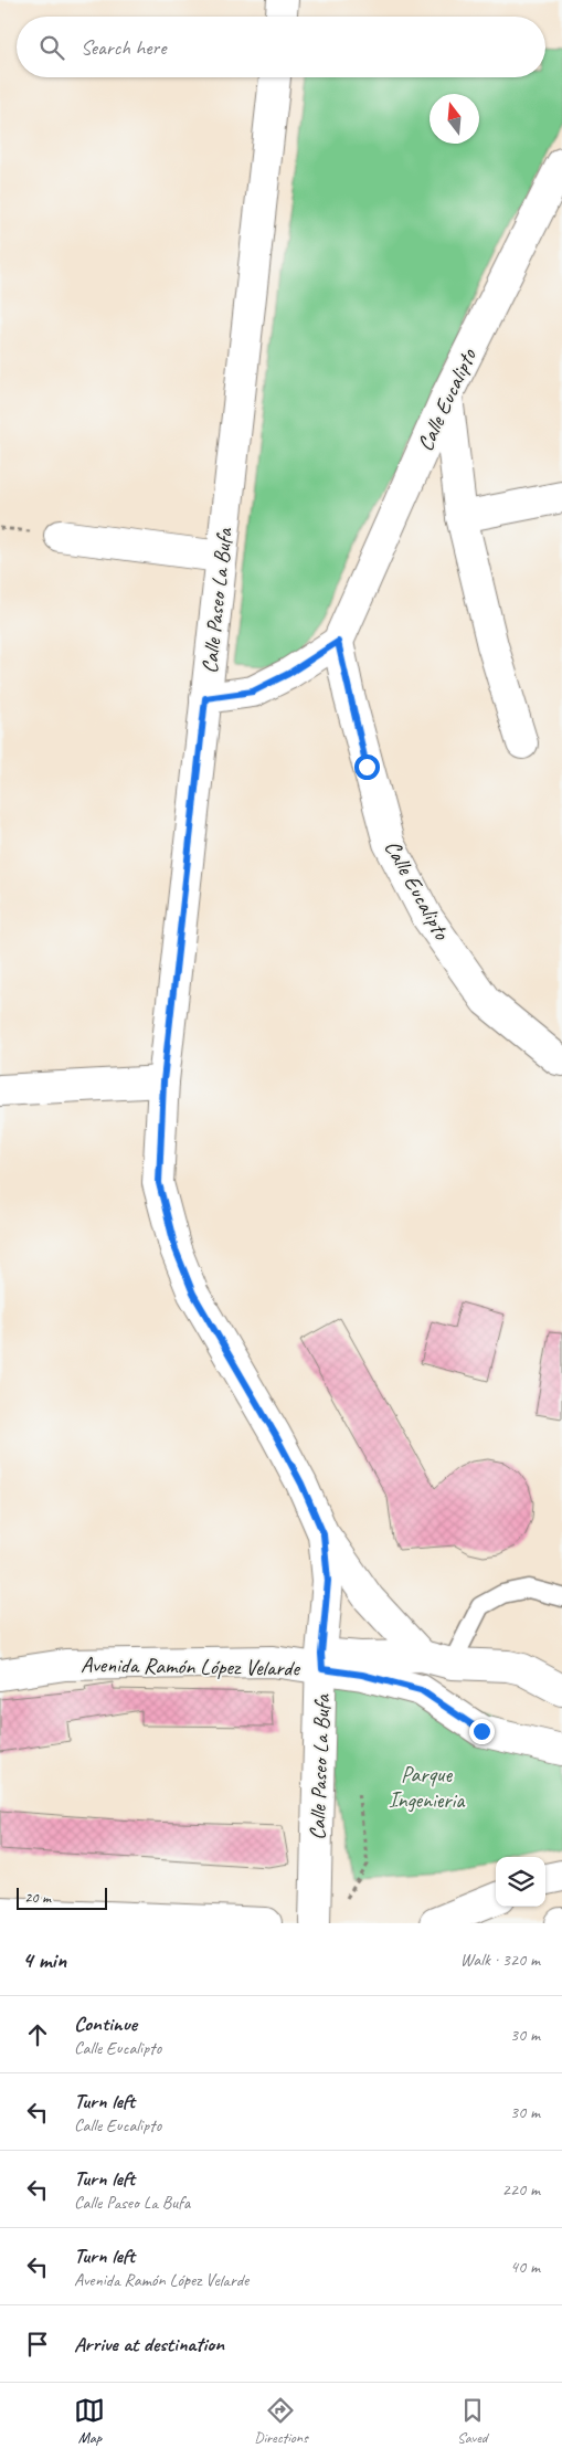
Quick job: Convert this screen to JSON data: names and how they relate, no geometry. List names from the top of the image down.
{
  "streets": {
    "street": ["Calle Eucalipto", "Calle Paseo La Bufa", "Avenida Ramón López Velarde"]
  },
  "crossings": [
    ["Calle Paseo La Bufa", "Avenida Ramón López Velarde"]
  ],
  "parks": ["Parque Ingenieria"],
  "scale_bar": "20 m",
  "north": "top",
  "page": {
    "search": "Search here",
    "scale": "20 m",
    "heading": ["4 min", "Walk · 320 m"],
    "list": [
      ["Continue", "Calle Eucalipto", "30 m"],
      ["Turn left", "Calle Eucalipto", "30 m"],
      ["Turn left", "Calle Paseo La Bufa", "220 m"],
      ["Turn left", "Avenida Ramón López Velarde", "40 m"],
      "Arrive at destination"
    ],
    "nav": ["Map", "Directions", "Saved"]
  }
}
